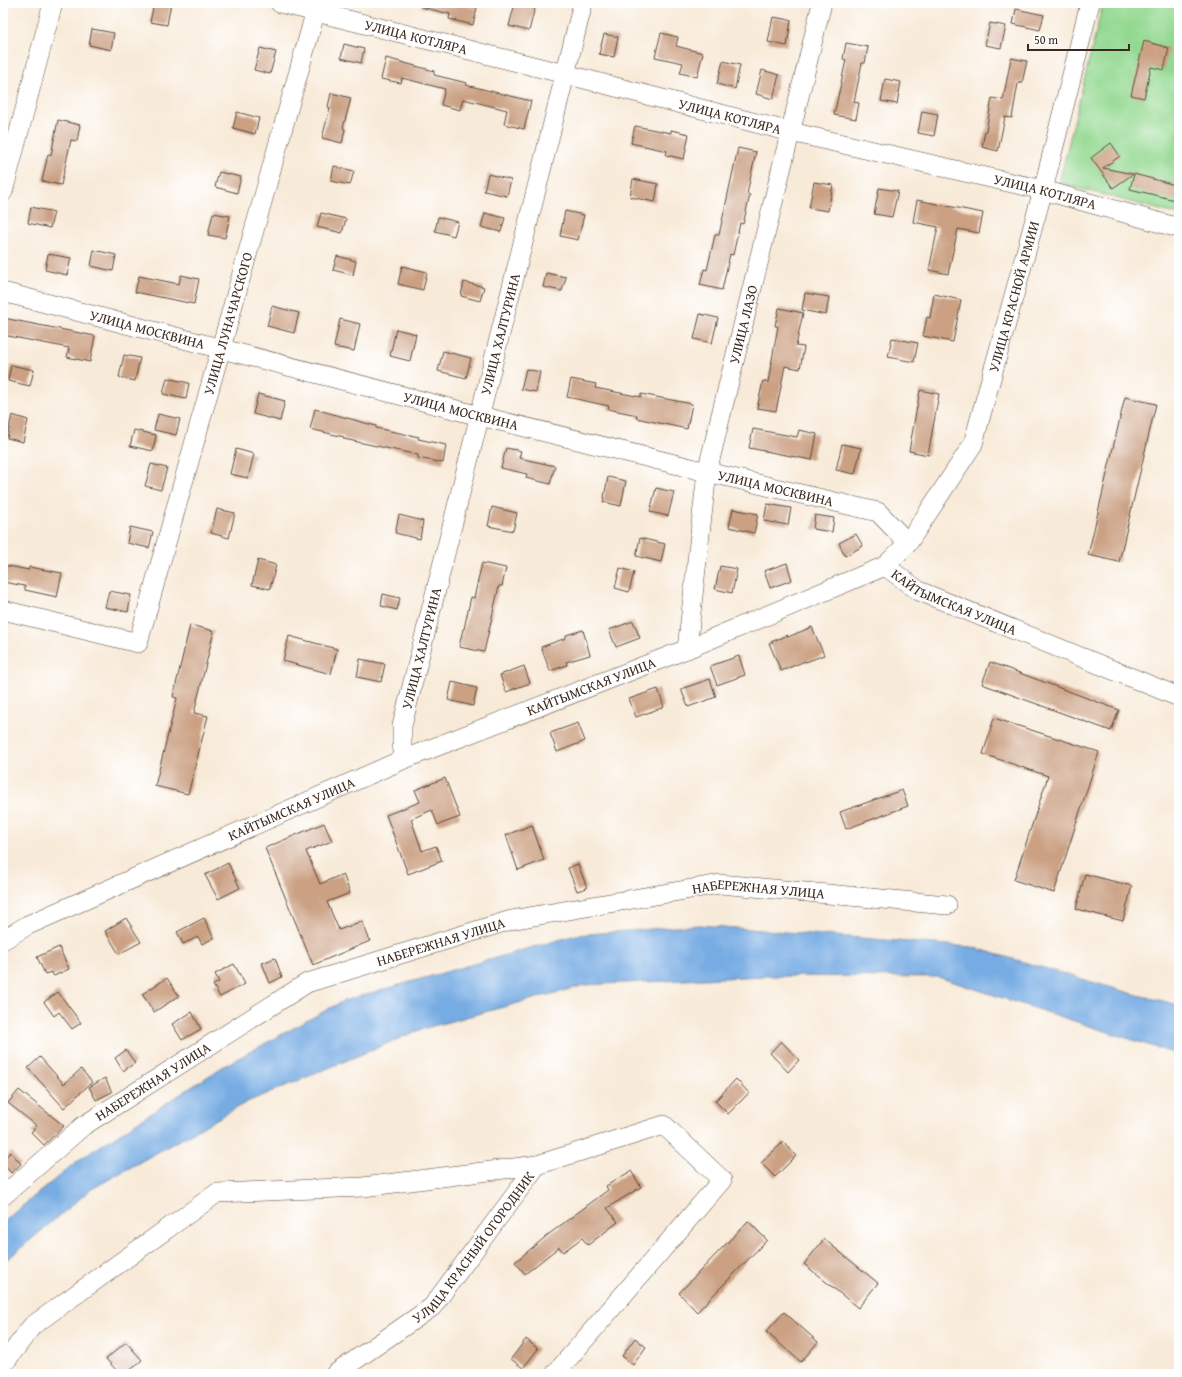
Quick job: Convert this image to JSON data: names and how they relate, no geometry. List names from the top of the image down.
{
  "streets": {
    "street": [
      "УЛИЦА КОТЛЯРА",
      "УЛИЦА КРАСНОЙ АРМИИ",
      "УЛИЦА ЛУНАЧАРСКОГО",
      "УЛИЦА ЛАЗО",
      "УЛИЦА МОСКВИНА",
      "УЛИЦА ХАЛТУРИНА",
      "КАЙТЫМСКАЯ УЛИЦА",
      "НАБЕРЕЖНАЯ УЛИЦА",
      "УЛИЦА КРАСНЫЙ ОГОРОДНИК"
    ]
  },
  "crossings": [
    ["УЛИЦА КОТЛЯРА", "УЛИЦА КРАСНОЙ АРМИИ"],
    ["УЛИЦА КОТЛЯРА", "УЛИЦА ЛУНАЧАРСКОГО"],
    ["УЛИЦА КОТЛЯРА", "УЛИЦА ЛАЗО"],
    ["УЛИЦА КОТЛЯРА", "УЛИЦА ХАЛТУРИНА"],
    ["УЛИЦА КРАСНОЙ АРМИИ", "УЛИЦА МОСКВИНА"],
    ["УЛИЦА КРАСНОЙ АРМИИ", "КАЙТЫМСКАЯ УЛИЦА"],
    ["УЛИЦА ЛУНАЧАРСКОГО", "УЛИЦА МОСКВИНА"],
    ["УЛИЦА ЛАЗО", "УЛИЦА МОСКВИНА"],
    ["УЛИЦА ЛАЗО", "КАЙТЫМСКАЯ УЛИЦА"],
    ["УЛИЦА МОСКВИНА", "УЛИЦА ХАЛТУРИНА"],
    ["УЛИЦА ХАЛТУРИНА", "КАЙТЫМСКАЯ УЛИЦА"]
  ],
  "scale_bar": "50 m"
}
